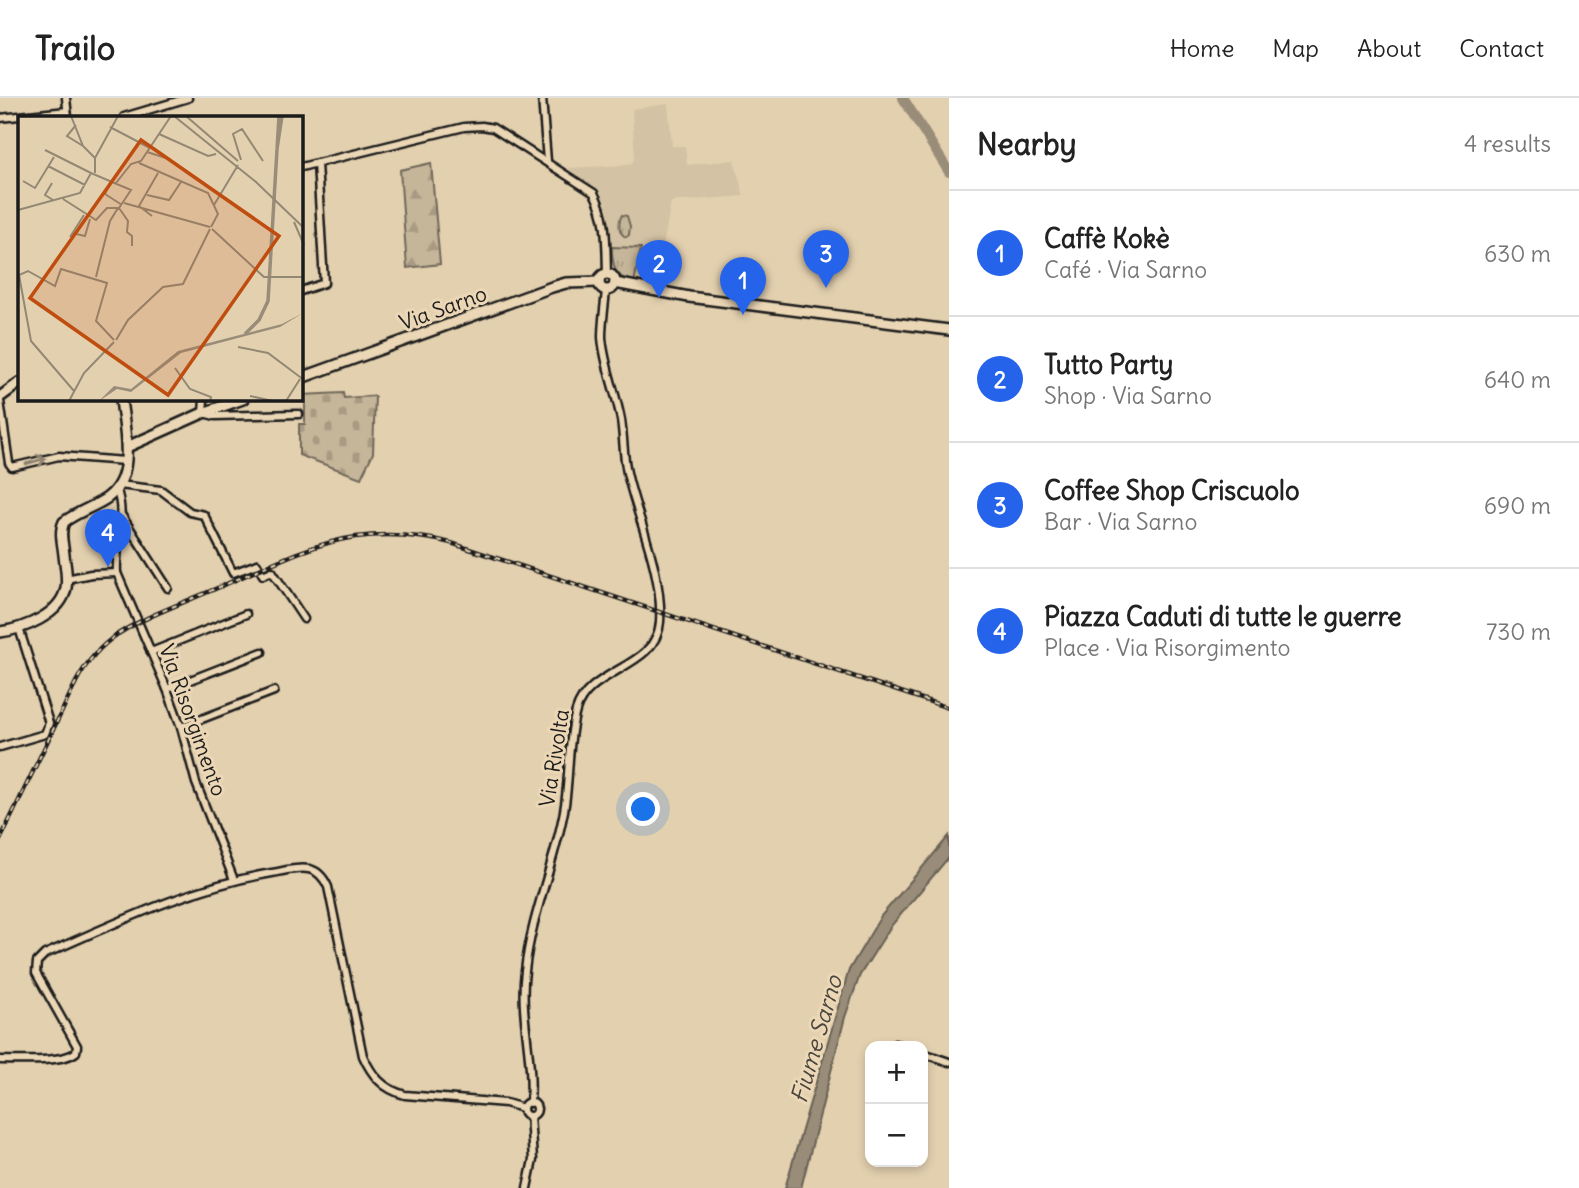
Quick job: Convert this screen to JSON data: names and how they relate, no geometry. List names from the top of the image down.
{
  "streets": {
    "main road": ["Via Sarno", "Via Risorgimento"],
    "street": ["Via Rivolta"]
  },
  "crossings": [
    ["Via Sarno", "Via Rivolta"]
  ],
  "water": ["Fiume Sarno"],
  "page": {
    "header": "Trailo",
    "nav": [
      "Home",
      "Map",
      "About",
      "Contact"
    ],
    "heading": ["Nearby", "4 results"],
    "list": [
      {
        "mark": "1",
        "name": "Caffè Kokè",
        "note": "Café · Via Sarno",
        "value": "630 m"
      },
      {
        "mark": "2",
        "name": "Tutto Party",
        "note": "Shop · Via Sarno",
        "value": "640 m"
      },
      {
        "mark": "3",
        "name": "Coffee Shop Criscuolo",
        "note": "Bar · Via Sarno",
        "value": "690 m"
      },
      {
        "mark": "4",
        "name": "Piazza Caduti di tutte le guerre",
        "note": "Place · Via Risorgimento",
        "value": "730 m"
      }
    ],
    "pins": [
      "3",
      "2",
      "1",
      "4"
    ],
    "map_buttons": ["+", "−"]
  }
}
